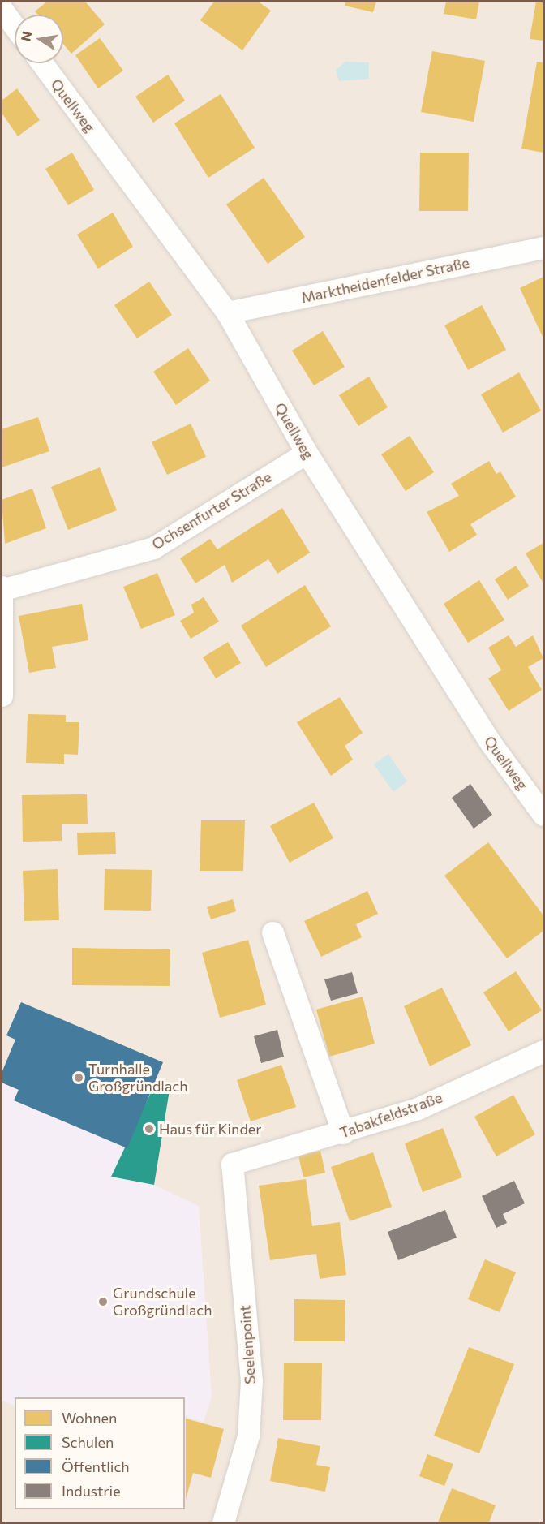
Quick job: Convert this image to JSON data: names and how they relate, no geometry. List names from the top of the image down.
{
  "streets": {
    "street": [
      "Quellweg",
      "Marktheidenfelder Straße",
      "Ochsenfurter Straße",
      "Tabakfeldstraße",
      "Seelenpoint"
    ]
  },
  "crossings": [
    ["Quellweg", "Marktheidenfelder Straße"],
    ["Quellweg", "Ochsenfurter Straße"],
    ["Tabakfeldstraße", "Seelenpoint"]
  ],
  "places": ["Turnhalle Großgründlach", "Haus für Kinder", "Grundschule Großgründlach"],
  "legend": [
    "Wohnen",
    "Schulen",
    "Öffentlich",
    "Industrie"
  ],
  "north": "left"
}
